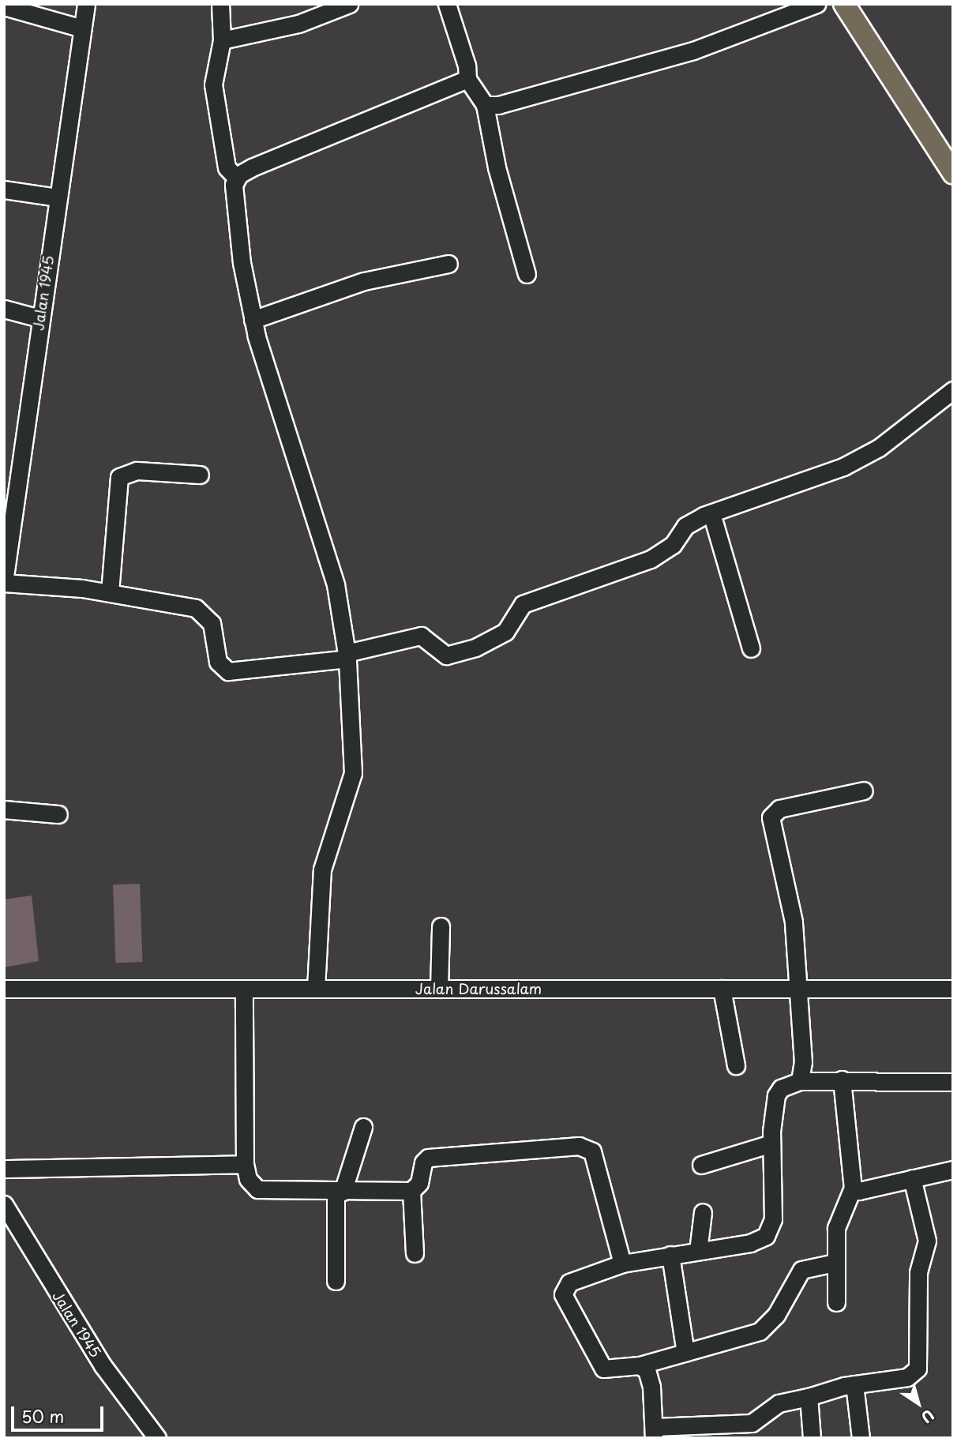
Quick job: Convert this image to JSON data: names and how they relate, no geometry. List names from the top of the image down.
{
  "streets": {
    "street": ["Jalan 1945", "Jalan Darussalam"]
  },
  "scale_bar": "50 m",
  "north": "bottom right"
}
